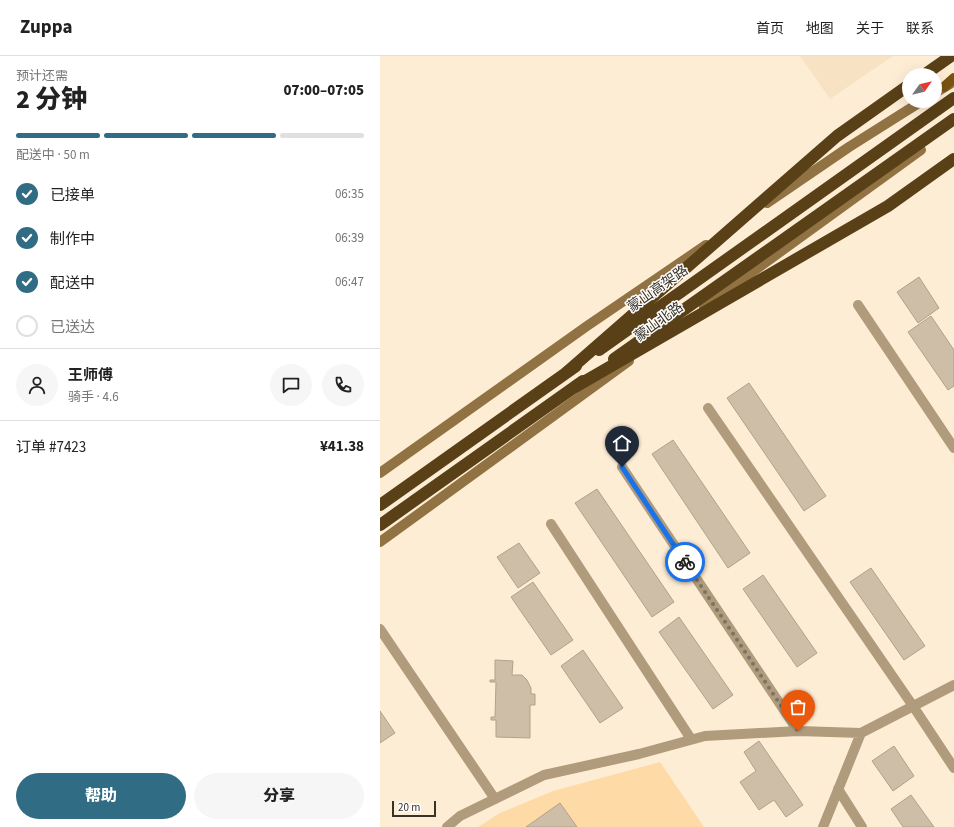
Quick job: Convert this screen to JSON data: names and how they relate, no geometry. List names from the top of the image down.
{
  "streets": {
    "highway": ["蒙山高架路"],
    "main road": ["蒙山北路"]
  },
  "scale_bar": "20 m",
  "north": "top right",
  "page": {
    "header": "Zuppa",
    "nav": [
      "首页",
      "地图",
      "关于",
      "联系"
    ],
    "heading": ["2 分钟", "预计还需", "07:00–07:05"],
    "panel": [
      "王师傅",
      "骑手 · 4.6",
      "订单 #7423",
      "¥41.38"
    ],
    "bar": "配送中 · 50 m",
    "list": [
      ["已接单", "06:35"],
      ["制作中", "06:39"],
      ["配送中", "06:47"],
      "已送达"
    ],
    "buttons": ["帮助", "分享"],
    "scale": "20 m"
  }
}
